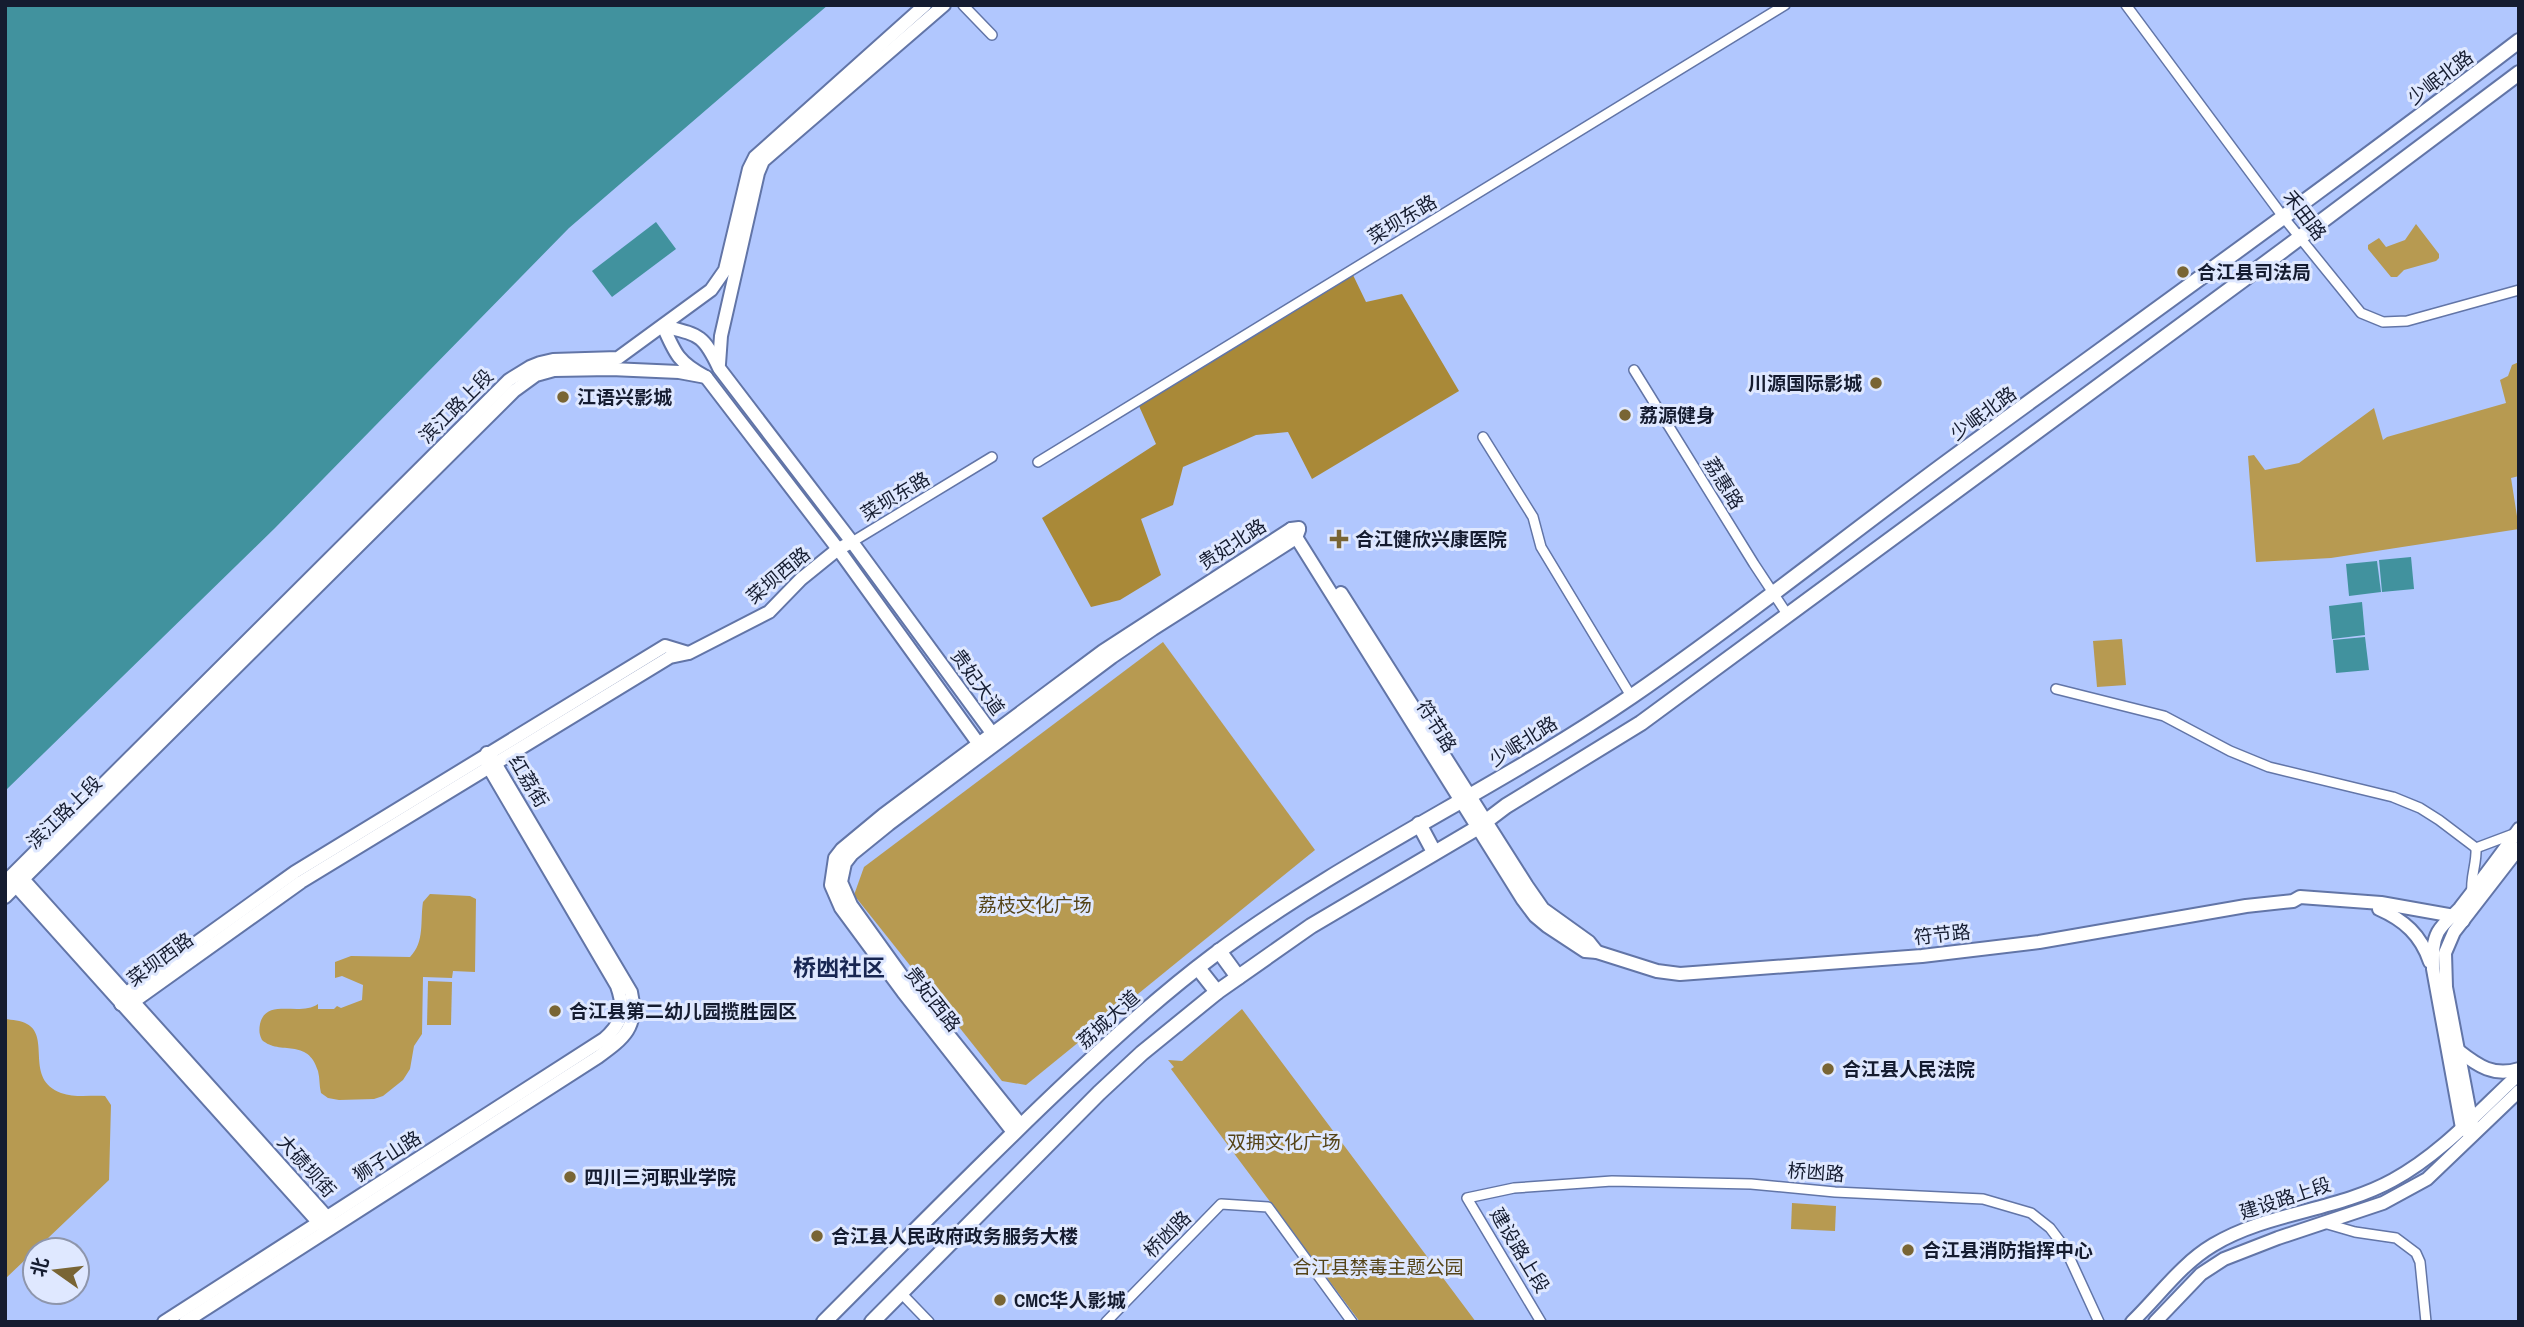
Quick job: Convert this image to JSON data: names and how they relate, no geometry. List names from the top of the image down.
{
  "streets": {
    "main road": [
      "少岷北路",
      "滨江路上段",
      "贵妃北路",
      "菜坝西路",
      "贵妃大道",
      "符节路",
      "红荔街",
      "贵妃西路",
      "荔城大道",
      "狮子山路",
      "大碛坝街",
      "建设路上段"
    ],
    "street": [
      "禾田路",
      "菜坝东路",
      "荔惠路",
      "桥凼路"
    ]
  },
  "crossings": [
    ["少岷北路", "禾田路"],
    ["少岷北路", "荔惠路"],
    ["少岷北路", "符节路"],
    ["少岷北路", "荔城大道"],
    ["菜坝东路", "菜坝西路"],
    ["菜坝东路", "贵妃大道"],
    ["滨江路上段", "贵妃大道"],
    ["滨江路上段", "大碛坝街"],
    ["贵妃北路", "贵妃大道"],
    ["贵妃北路", "符节路"],
    ["贵妃北路", "贵妃西路"],
    ["菜坝西路", "贵妃大道"],
    ["菜坝西路", "红荔街"],
    ["菜坝西路", "大碛坝街"],
    ["贵妃大道", "贵妃西路"],
    ["符节路", "荔城大道"],
    ["红荔街", "狮子山路"],
    ["贵妃西路", "荔城大道"],
    ["狮子山路", "大碛坝街"],
    ["桥凼路", "建设路上段"]
  ],
  "districts": ["桥凼社区"],
  "parks": ["荔枝文化广场", "双拥文化广场", "合江县禁毒主题公园"],
  "places": {
    "other": [
      "合江县司法局",
      "川源国际影城",
      "江语兴影城",
      "荔源健身",
      "合江县第二幼儿园揽胜园区",
      "合江县人民法院",
      "四川三河职业学院",
      "合江县人民政府政务服务大楼",
      "合江县消防指挥中心",
      "CMC华人影城"
    ],
    "health": ["合江健欣兴康医院"]
  },
  "north": "left"
}
